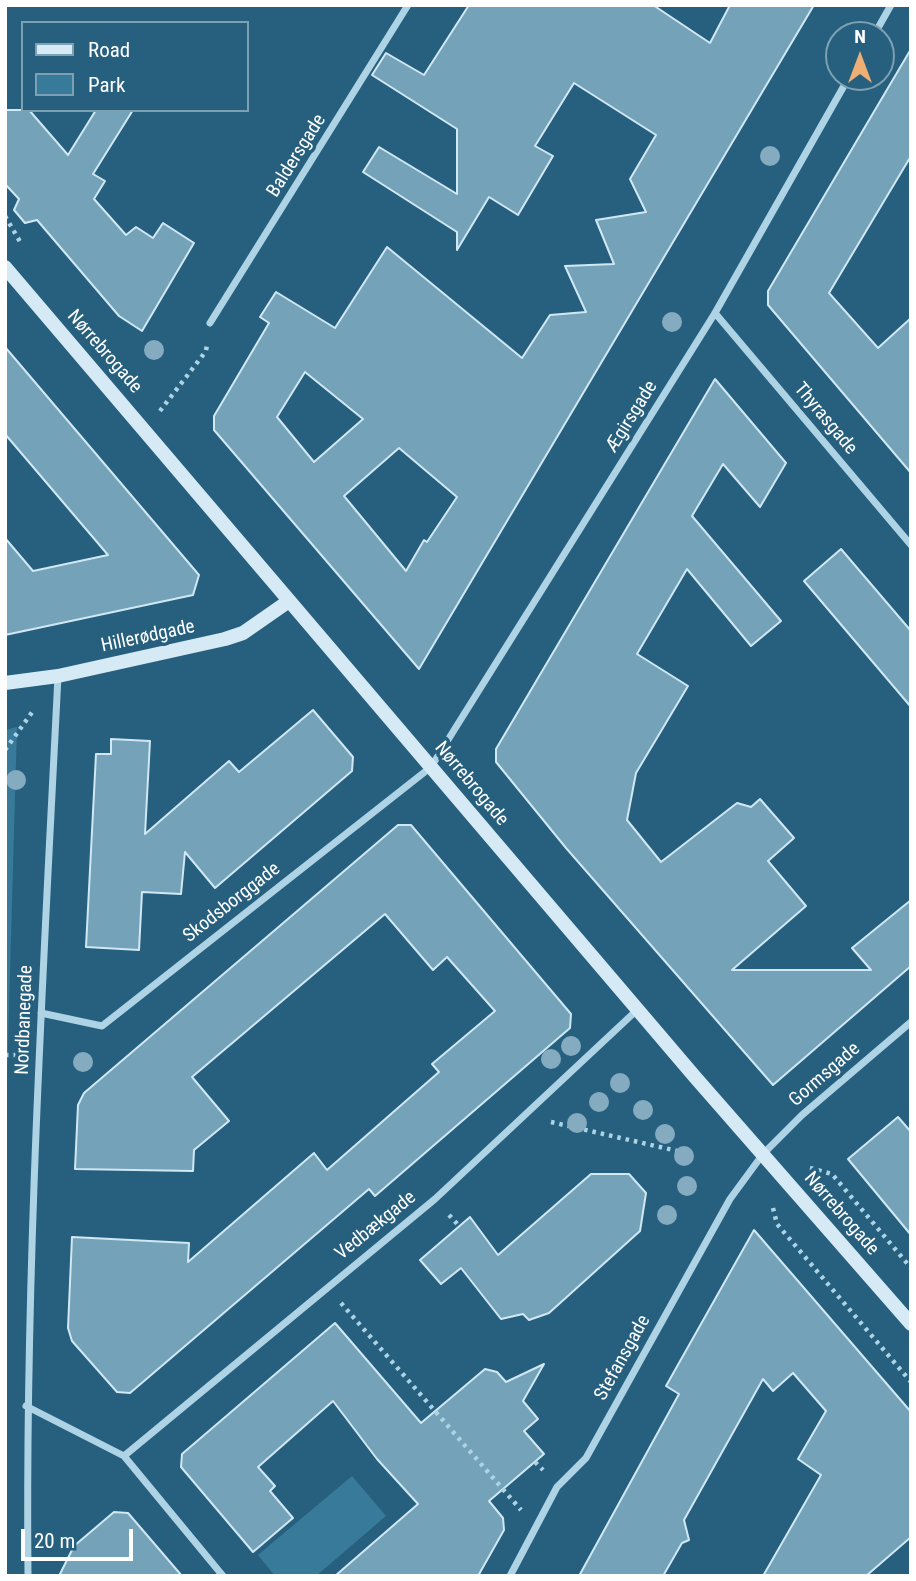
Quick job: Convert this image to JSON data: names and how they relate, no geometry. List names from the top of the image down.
{
  "streets": {
    "street": [
      "Baldersgade",
      "Nørrebrogade",
      "Ægirsgade",
      "Thyrasgade",
      "Hillerødgade",
      "Skodsborggade",
      "Nordbanegade",
      "Gormsgade",
      "Vedbækgade",
      "Stefansgade"
    ]
  },
  "crossings": [
    ["Nørrebrogade", "Ægirsgade"],
    ["Nørrebrogade", "Hillerødgade"],
    ["Nørrebrogade", "Skodsborggade"],
    ["Nørrebrogade", "Gormsgade"],
    ["Nørrebrogade", "Vedbækgade"],
    ["Nørrebrogade", "Stefansgade"],
    ["Ægirsgade", "Thyrasgade"],
    ["Ægirsgade", "Skodsborggade"],
    ["Hillerødgade", "Nordbanegade"],
    ["Skodsborggade", "Nordbanegade"],
    ["Gormsgade", "Stefansgade"]
  ],
  "legend": ["Road", "Park"],
  "scale_bar": "20 m",
  "north": "top"
}
